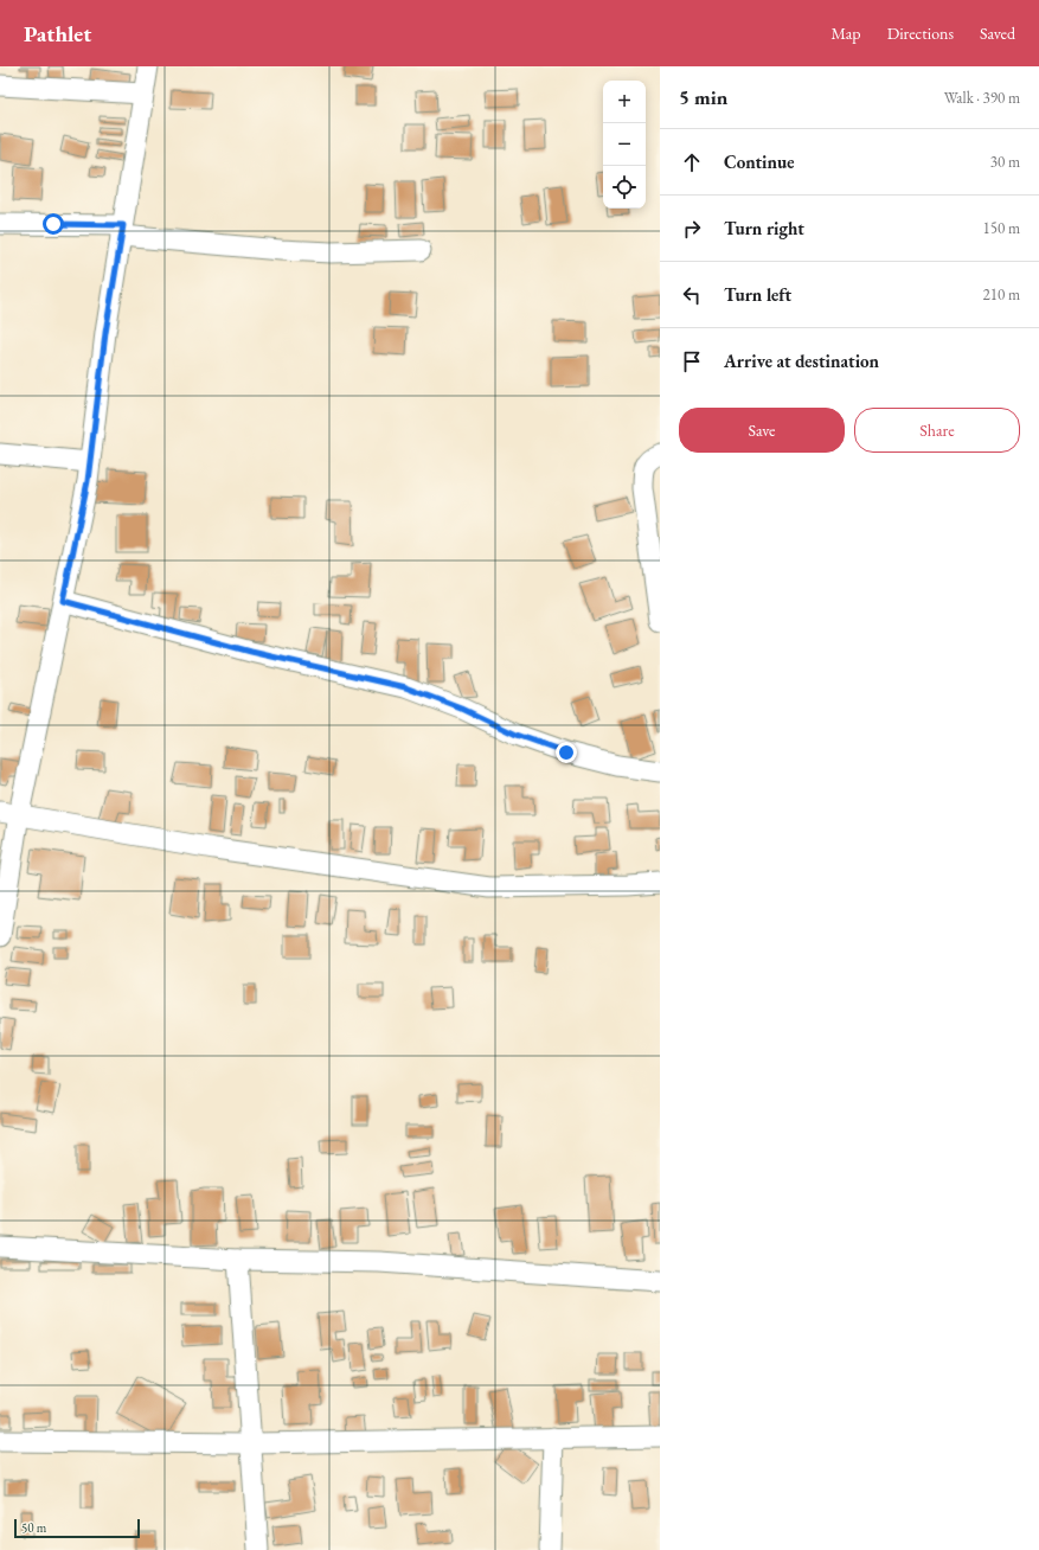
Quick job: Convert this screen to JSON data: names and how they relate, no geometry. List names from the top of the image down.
{
  "scale_bar": "50 m",
  "page": {
    "header": "Pathlet",
    "nav": ["Map", "Directions", "Saved"],
    "heading": ["5 min", "Walk · 390 m"],
    "map_buttons": ["+", "−"],
    "list": [
      ["Continue", "30 m"],
      ["Turn right", "150 m"],
      ["Turn left", "210 m"],
      "Arrive at destination"
    ],
    "buttons": ["Save", "Share"],
    "scale": "50 m"
  }
}
